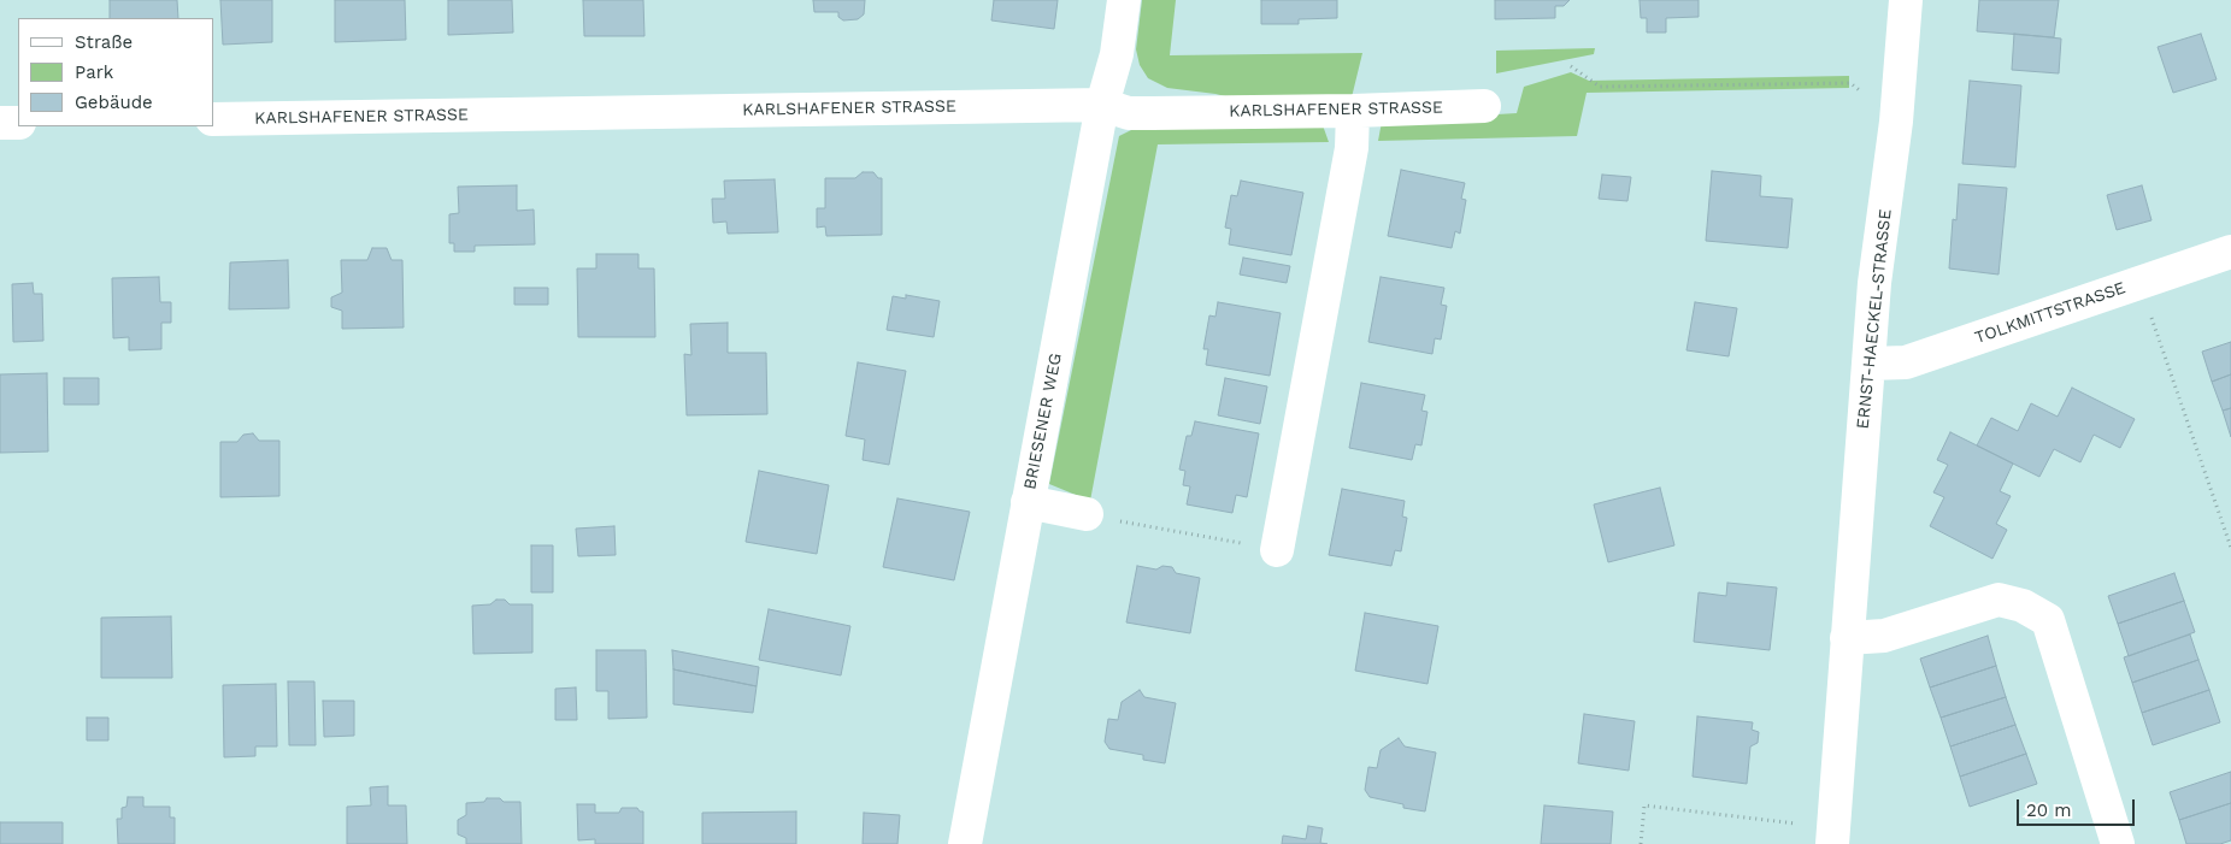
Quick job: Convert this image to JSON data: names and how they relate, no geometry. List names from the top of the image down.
{
  "streets": {
    "street": [
      "KARLSHAFENER STRASSE",
      "TOLKMITTSTRASSE",
      "ERNST-HAECKEL-STRASSE",
      "BRIESENER WEG"
    ]
  },
  "crossings": [
    ["KARLSHAFENER STRASSE", "BRIESENER WEG"],
    ["TOLKMITTSTRASSE", "ERNST-HAECKEL-STRASSE"]
  ],
  "legend": ["Straße", "Park", "Gebäude"],
  "scale_bar": "20 m"
}
